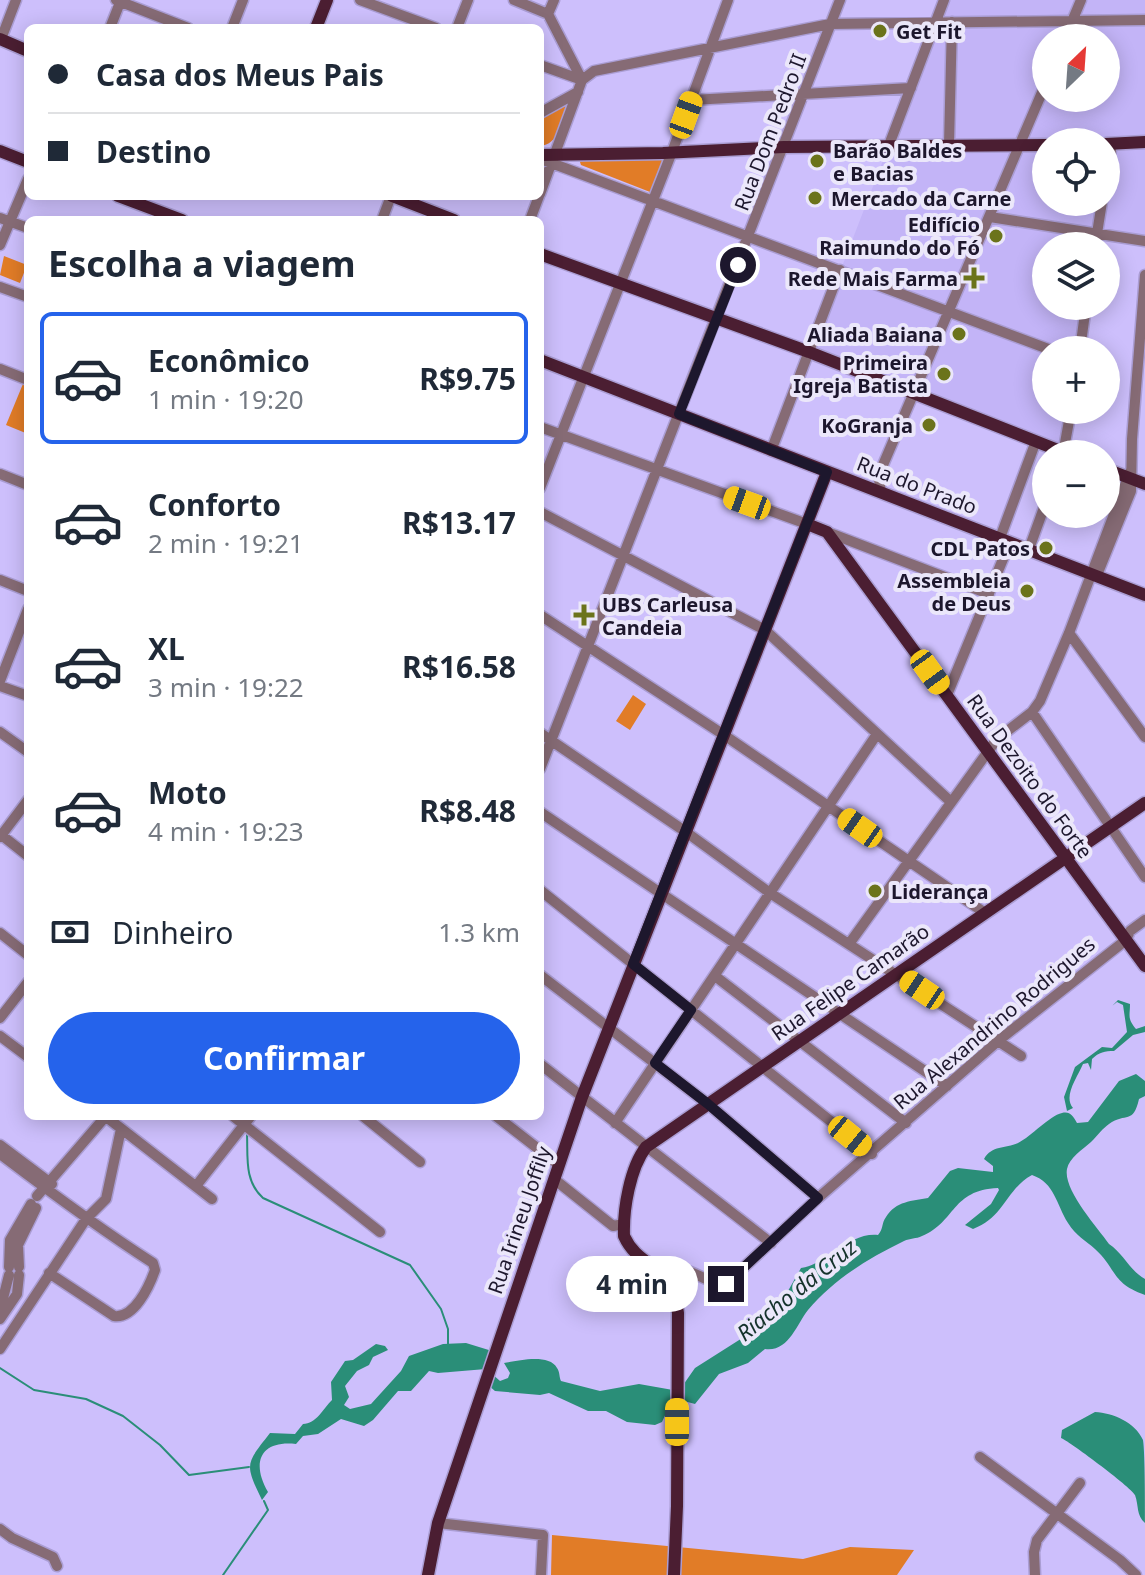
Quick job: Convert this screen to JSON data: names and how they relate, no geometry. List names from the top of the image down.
{
  "streets": {
    "main road": [
      "Rua do Prado",
      "Rua Dezoito do Forte",
      "Rua Felipe Camarão",
      "Rua Irineu Joffily"
    ],
    "street": ["Rua Dom Pedro II", "Rua Alexandrino Rodrigues"]
  },
  "crossings": [
    ["Rua Dom Pedro II", "Rua do Prado"],
    ["Rua do Prado", "Rua Irineu Joffily"],
    ["Rua Dezoito do Forte", "Rua Felipe Camarão"],
    ["Rua Dezoito do Forte", "Rua Alexandrino Rodrigues"]
  ],
  "water": ["Riacho da Cruz"],
  "places": {
    "other": [
      "Get Fit",
      "Barão Baldes e Bacias",
      "Mercado da Carne",
      "Edifício Raimundo do Fó",
      "Aliada Baiana",
      "Primeira Igreja Batista",
      "KoGranja",
      "CDL Patos",
      "Assembleia de Deus",
      "Liderança"
    ],
    "health": ["Rede Mais Farma", "UBS Carleusa Candeia"]
  },
  "north": "top right",
  "page": {
    "map_buttons": ["+", "−"],
    "banner": ["Casa dos Meus Pais", "Destino"],
    "heading": "Escolha a viagem",
    "list": [
      {
        "name": "Econômico",
        "note": "1 min · 19:20",
        "value": "R$9.75"
      },
      {
        "name": "Conforto",
        "note": "2 min · 19:21",
        "value": "R$13.17"
      },
      {
        "name": "XL",
        "note": "3 min · 19:22",
        "value": "R$16.58"
      },
      {
        "name": "Moto",
        "note": "4 min · 19:23",
        "value": "R$8.48"
      }
    ],
    "pay": ["Dinheiro", "1.3 km"],
    "buttons": "Confirmar",
    "bubble": "4 min"
  }
}
